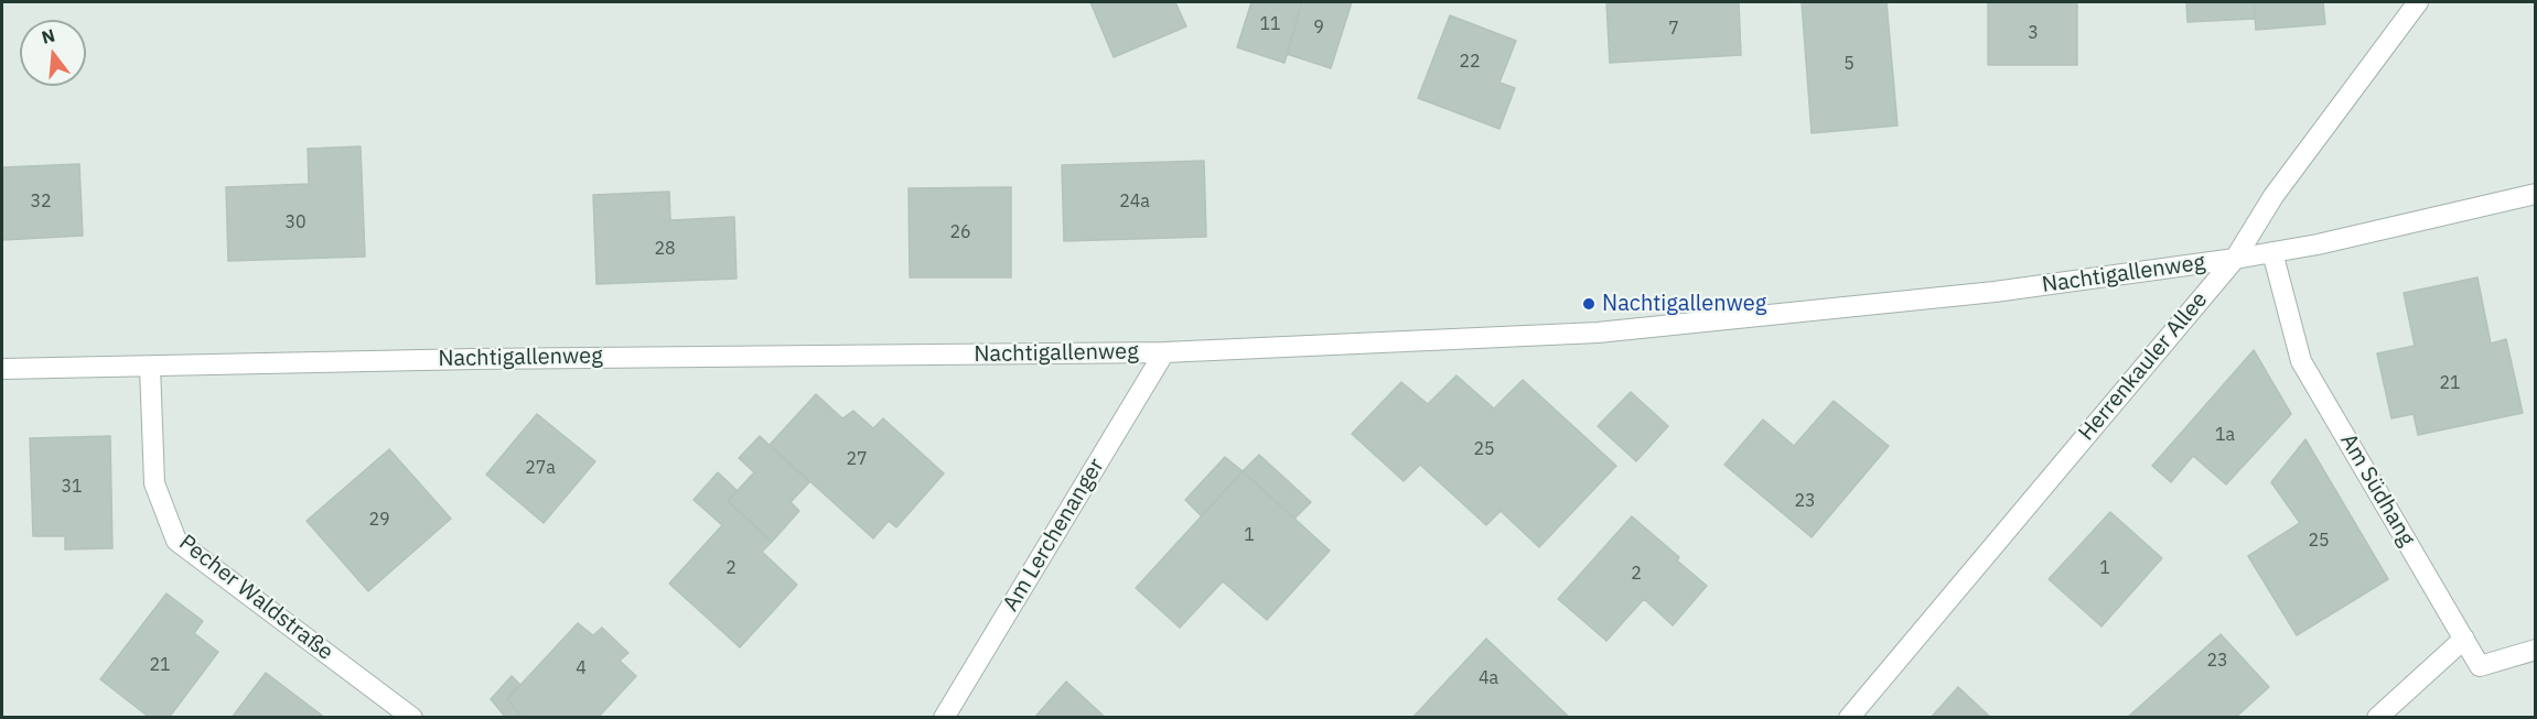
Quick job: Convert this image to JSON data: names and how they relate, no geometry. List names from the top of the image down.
{
  "streets": {
    "street": [
      "Nachtigallenweg",
      "Herrenkauler Allee",
      "Am Südhang",
      "Am Lerchenanger",
      "Pecher Waldstraße"
    ]
  },
  "crossings": [
    ["Nachtigallenweg", "Herrenkauler Allee"],
    ["Nachtigallenweg", "Am Südhang"],
    ["Nachtigallenweg", "Am Lerchenanger"],
    ["Nachtigallenweg", "Pecher Waldstraße"]
  ],
  "places": ["Nachtigallenweg"],
  "house_numbers": [
    "11",
    "9",
    "7",
    "3",
    "22",
    "5",
    "32",
    "24a",
    "30",
    "26",
    "28",
    "21",
    "1a",
    "25",
    "27",
    "27a",
    "31",
    "23",
    "29",
    "1",
    "25",
    "2",
    "1",
    "2",
    "23",
    "21",
    "4",
    "4a"
  ],
  "north": "top"
}
